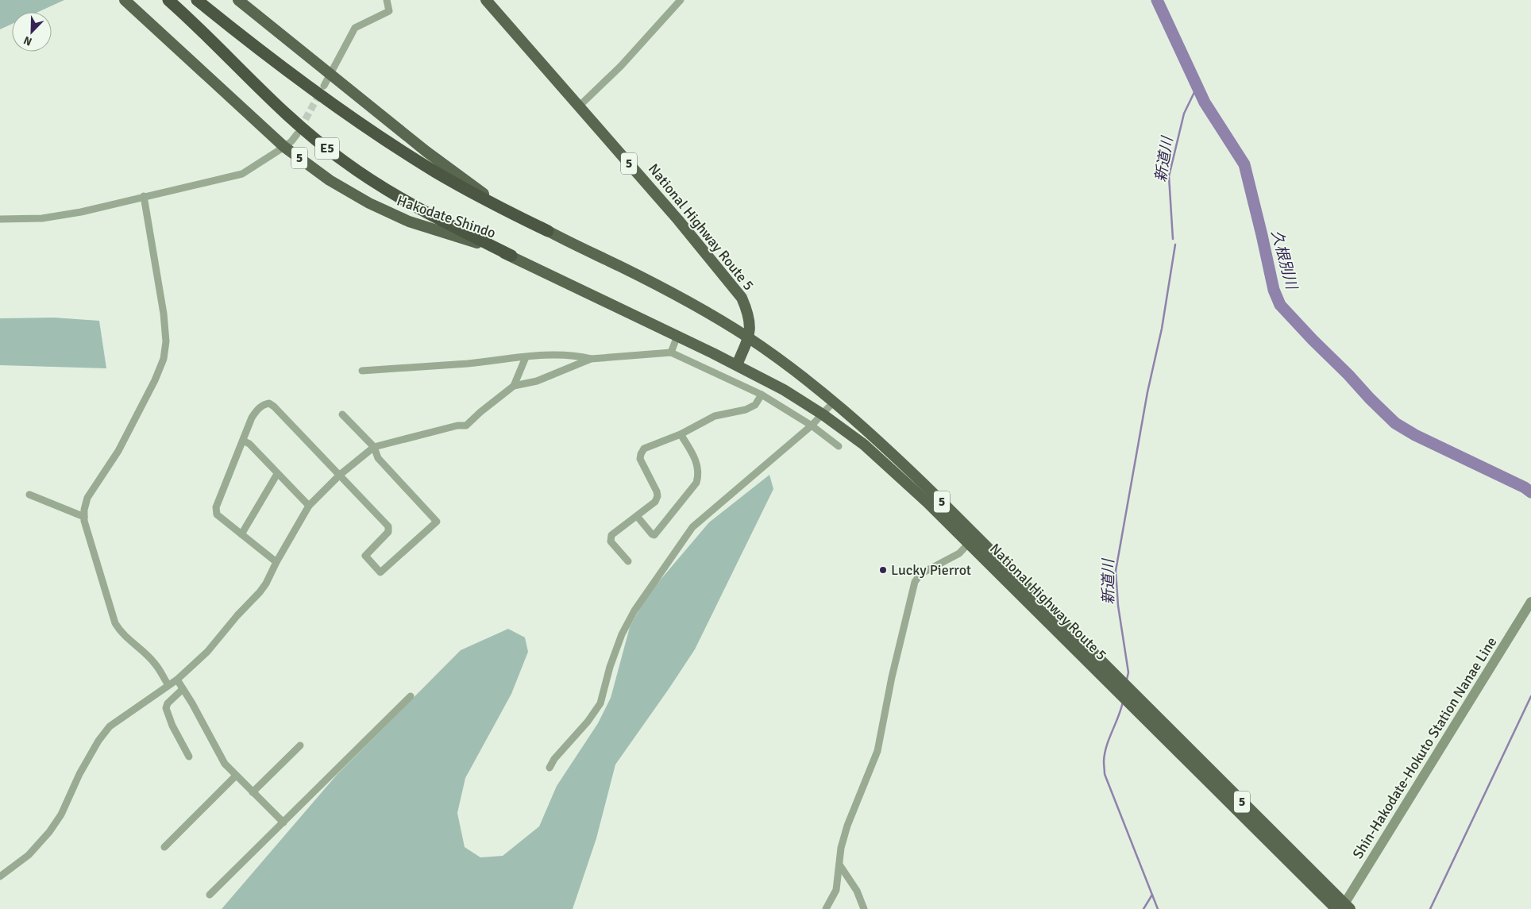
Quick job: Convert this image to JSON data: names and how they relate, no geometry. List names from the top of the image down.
{
  "streets": {
    "highway": [
      "E5",
      "5",
      "Hakodate Shindo",
      "National Highway Route 5"
    ],
    "main road": ["Shin-Hakodate-Hokuto Station Nanae Line"]
  },
  "crossings": [
    ["E5", "Hakodate Shindo"],
    ["Hakodate Shindo", "National Highway Route 5"],
    ["National Highway Route 5", "Shin-Hakodate-Hokuto Station Nanae Line"]
  ],
  "water": ["新道川", "久根別川"],
  "places": ["Lucky Pierrot"],
  "north": "bottom left"
}
